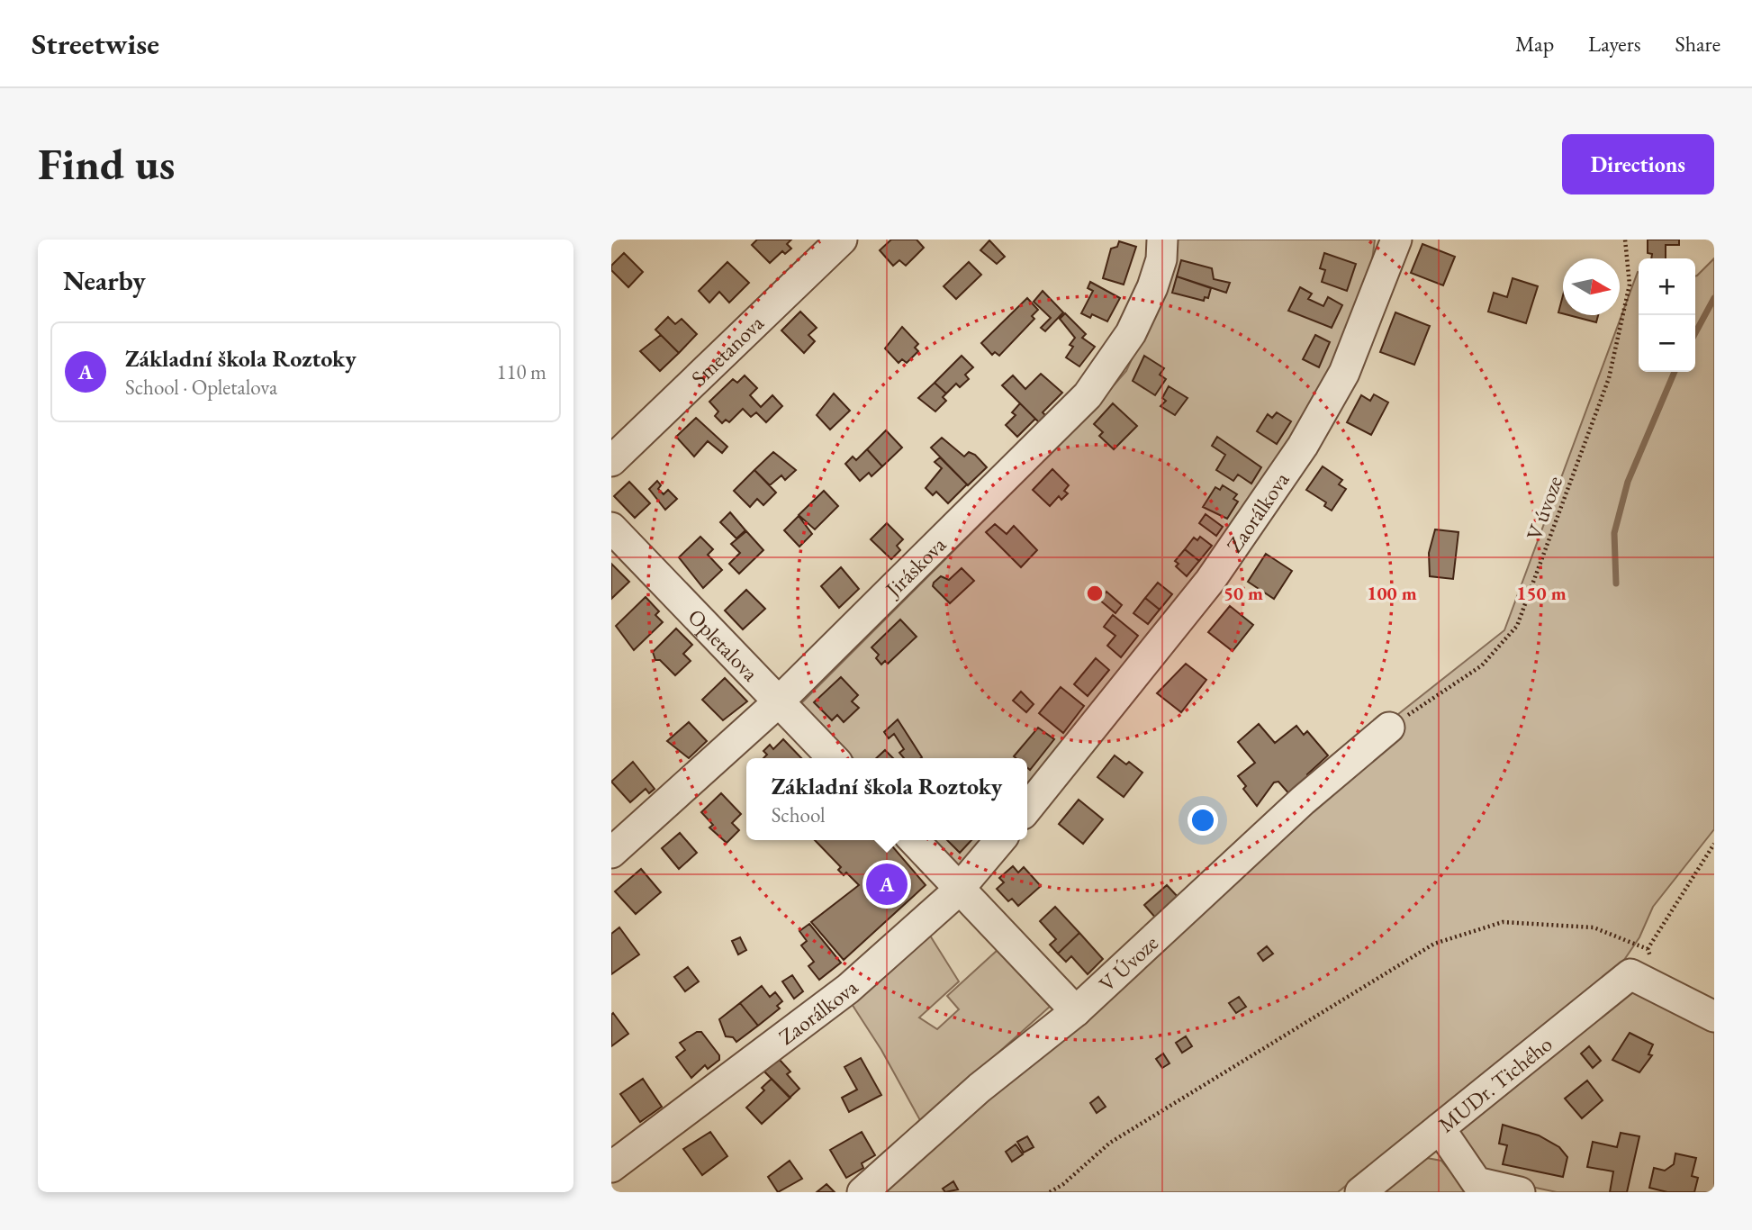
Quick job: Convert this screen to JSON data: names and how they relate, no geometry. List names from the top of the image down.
{
  "streets": {
    "street": [
      "Smetanova",
      "Zaorálkova",
      "Jiráskova",
      "Opletalova",
      "V Úvoze",
      "MUDr. Tichého"
    ],
    "path": ["V úvoze"]
  },
  "crossings": [
    ["V úvoze", "V Úvoze"],
    ["Jiráskova", "Opletalova"]
  ],
  "north": "right",
  "page": {
    "header": "Streetwise",
    "nav": ["Map", "Layers", "Share"],
    "buttons": "Directions",
    "title": "Find us",
    "heading": "Nearby",
    "map_buttons": ["+", "−"],
    "list": [
      {
        "mark": "A",
        "name": "Základní škola Roztoky",
        "note": "School · Opletalova",
        "value": "110 m"
      }
    ],
    "popup": ["Základní škola Roztoky", "School"],
    "pins": "A"
  },
  "rings": ["50 m", "100 m", "150 m"]
}
